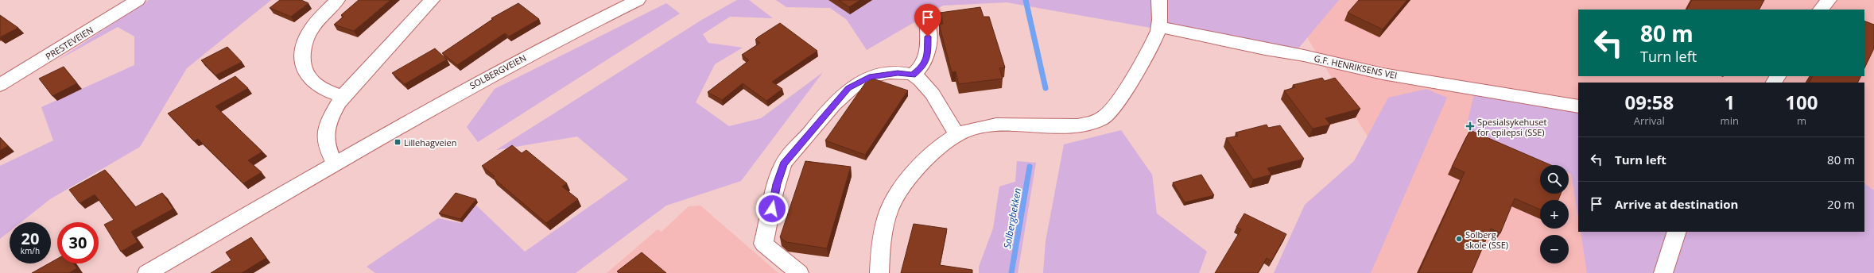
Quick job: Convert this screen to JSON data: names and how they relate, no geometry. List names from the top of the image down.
{
  "streets": {
    "street": ["PRESTEVEIEN", "G.F. HENRIKSENS VEI", "SOLBERGVEIEN"]
  },
  "water": ["Solbergbekken"],
  "places": {
    "health": ["Spesialsykehuset for epilepsi (SSE)"],
    "transit": ["Lillehagveien"],
    "other": ["Solberg skole (SSE)"]
  },
  "page": {
    "turn": ["80 m", "Turn left"],
    "eta": [
      "09:58",
      "Arrival",
      "1",
      "min",
      "100",
      "m"
    ],
    "list": [
      {
        "name": "Turn left",
        "value": "80 m"
      },
      {
        "name": "Arrive at destination",
        "value": "20 m"
      }
    ],
    "map_buttons": ["+", "−"],
    "speed": "20 km/h",
    "limit": "30"
  }
}
